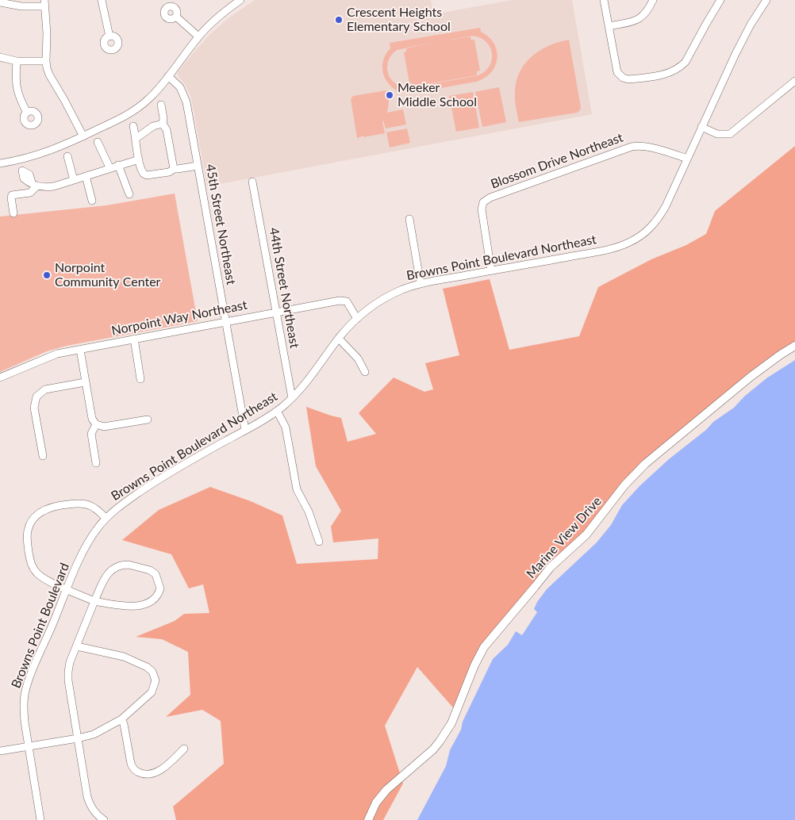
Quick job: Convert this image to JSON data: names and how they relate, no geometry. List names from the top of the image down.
{
  "streets": {
    "main road": ["Marine View Drive"],
    "street": [
      "Blossom Drive Northeast",
      "45th Street Northeast",
      "Browns Point Boulevard Northeast",
      "44th Street Northeast",
      "Norpoint Way Northeast",
      "Browns Point Boulevard"
    ]
  },
  "crossings": [
    ["Blossom Drive Northeast", "Browns Point Boulevard Northeast"],
    ["45th Street Northeast", "Browns Point Boulevard Northeast"],
    ["45th Street Northeast", "Norpoint Way Northeast"],
    ["Browns Point Boulevard Northeast", "44th Street Northeast"],
    ["Browns Point Boulevard Northeast", "Norpoint Way Northeast"],
    ["Browns Point Boulevard Northeast", "Browns Point Boulevard"],
    ["44th Street Northeast", "Norpoint Way Northeast"]
  ],
  "places": ["Crescent Heights Elementary School", "Meeker Middle School", "Norpoint Community Center"]
}
